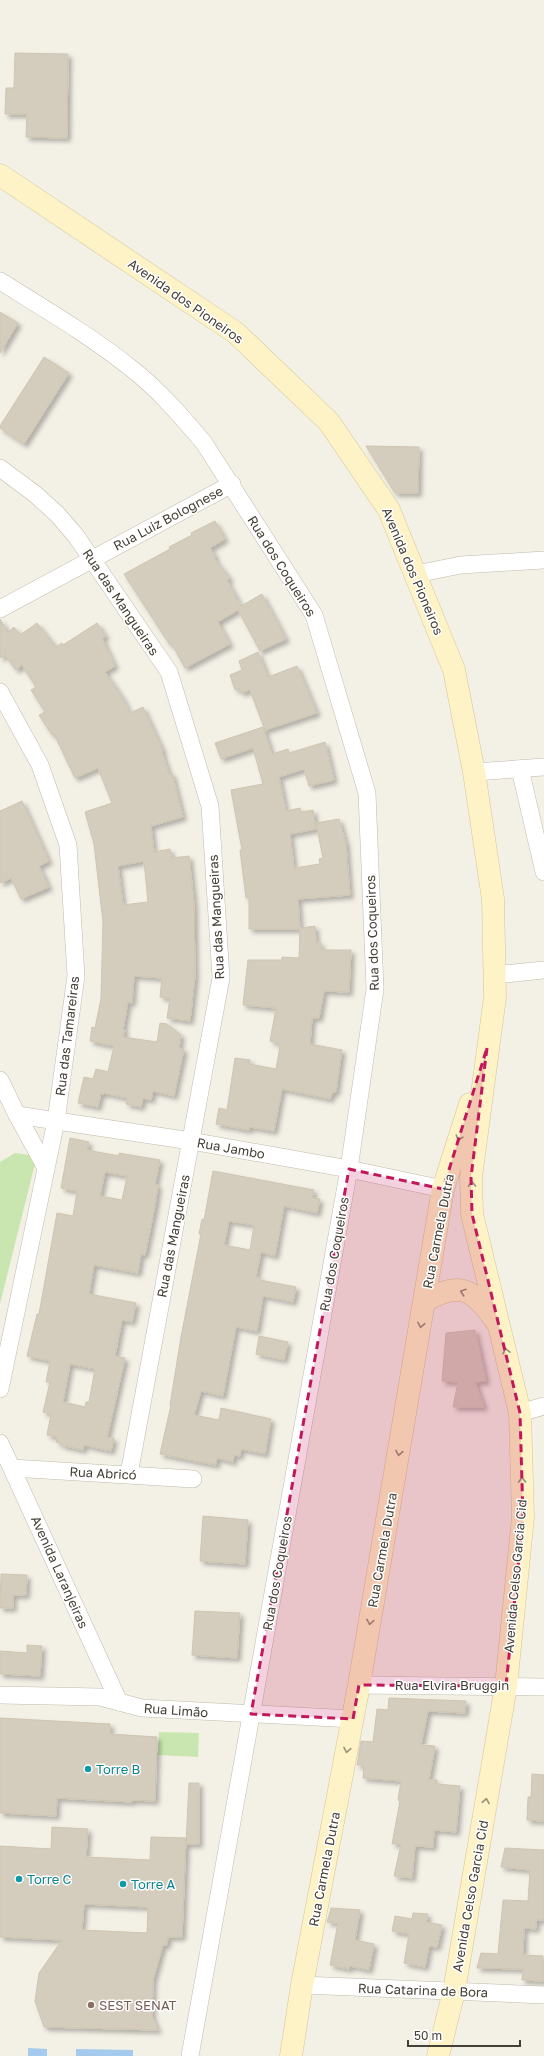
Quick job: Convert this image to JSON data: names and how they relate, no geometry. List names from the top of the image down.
{
  "streets": {
    "main road": ["Avenida dos Pioneiros", "Rua Carmela Dutra", "Avenida Celso Garcia Cid"],
    "street": [
      "Rua Luiz Bolognese",
      "Rua dos Coqueiros",
      "Rua das Mangueiras",
      "Rua das Tamareiras",
      "Rua Jambo",
      "Rua Abricó",
      "Avenida Laranjeiras",
      "Rua Elvira Bruggin",
      "Rua Limão",
      "Rua Catarina de Bora"
    ]
  },
  "crossings": [
    ["Avenida dos Pioneiros", "Rua Carmela Dutra"],
    ["Avenida dos Pioneiros", "Avenida Celso Garcia Cid"],
    ["Rua Luiz Bolognese", "Rua dos Coqueiros"],
    ["Rua Luiz Bolognese", "Rua das Mangueiras"],
    ["Rua dos Coqueiros", "Rua Jambo"],
    ["Rua dos Coqueiros", "Rua Limão"],
    ["Rua das Mangueiras", "Rua Jambo"],
    ["Rua das Mangueiras", "Rua Abricó"],
    ["Rua das Tamareiras", "Rua Jambo"],
    ["Rua Jambo", "Rua Carmela Dutra"],
    ["Rua Carmela Dutra", "Avenida Celso Garcia Cid"],
    ["Rua Carmela Dutra", "Rua Elvira Bruggin"],
    ["Rua Carmela Dutra", "Rua Limão"],
    ["Rua Carmela Dutra", "Rua Catarina de Bora"],
    ["Rua Abricó", "Avenida Laranjeiras"],
    ["Avenida Laranjeiras", "Rua Limão"],
    ["Avenida Celso Garcia Cid", "Rua Elvira Bruggin"],
    ["Avenida Celso Garcia Cid", "Rua Catarina de Bora"]
  ],
  "one_way": ["Rua Carmela Dutra", "Avenida Celso Garcia Cid"],
  "places": [
    "Torre B",
    "Torre C",
    "Torre A",
    "SEST SENAT"
  ],
  "scale_bar": "50 m"
}
